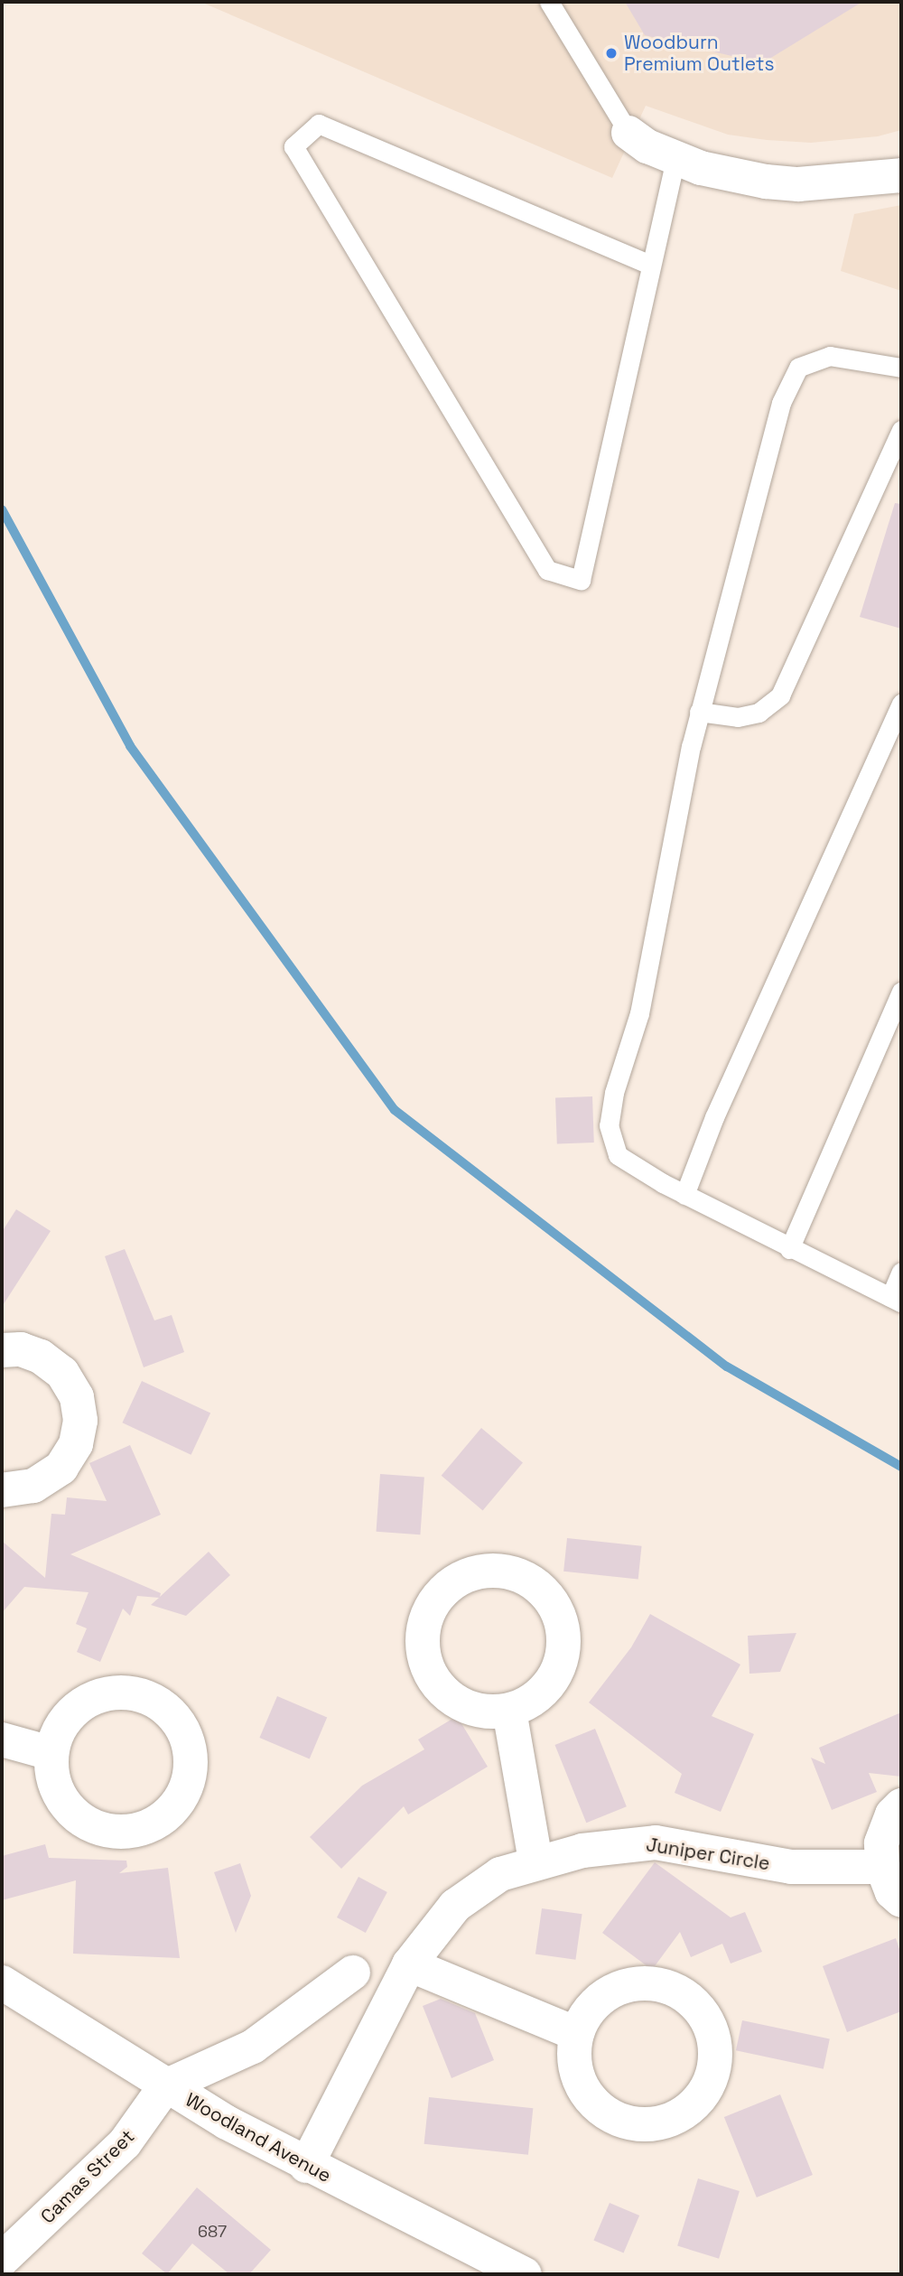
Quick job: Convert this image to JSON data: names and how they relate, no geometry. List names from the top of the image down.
{
  "streets": {
    "street": ["Juniper Circle", "Woodland Avenue", "Camas Street"]
  },
  "crossings": [
    ["Juniper Circle", "Woodland Avenue"],
    ["Woodland Avenue", "Camas Street"]
  ],
  "places": ["Woodburn Premium Outlets"],
  "house_numbers": ["687"]
}
